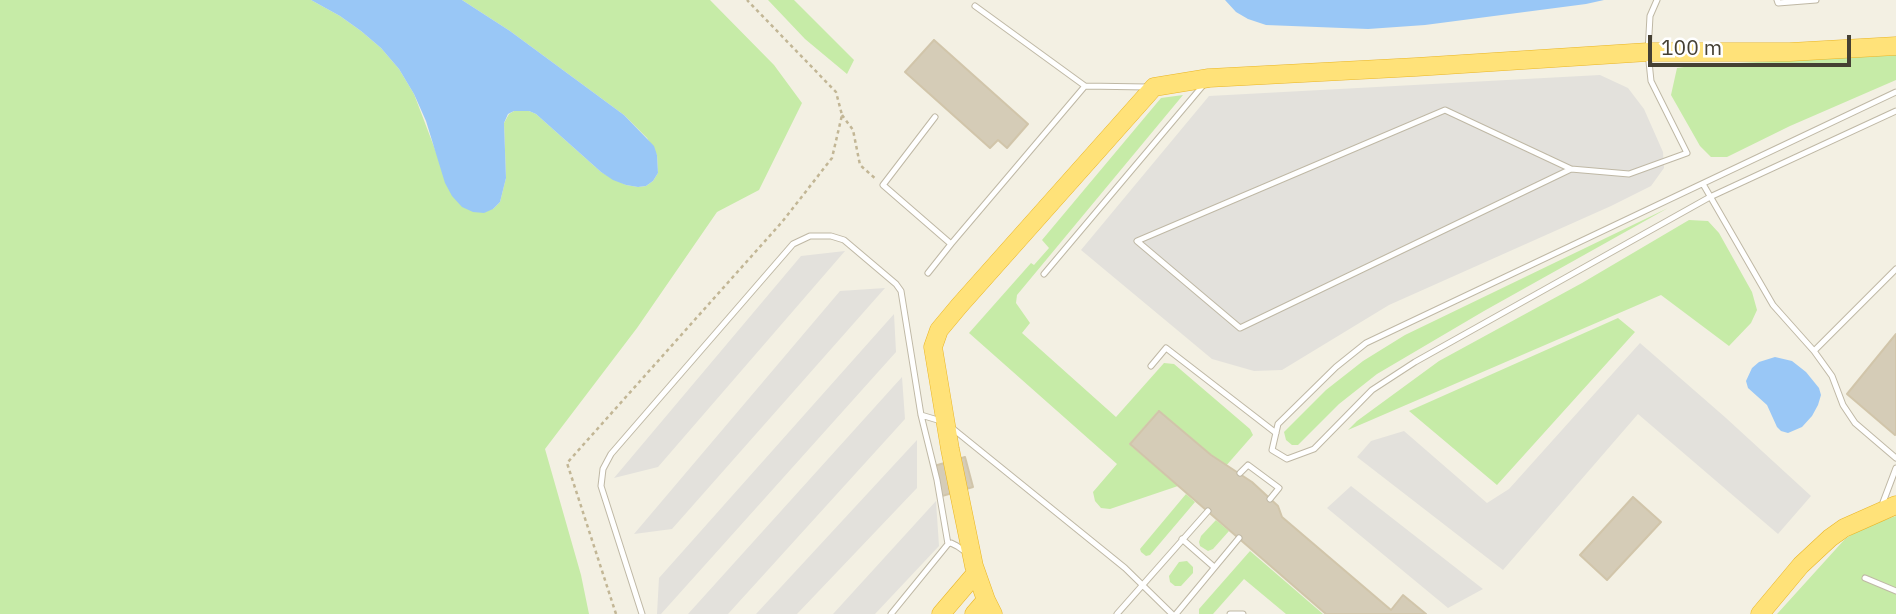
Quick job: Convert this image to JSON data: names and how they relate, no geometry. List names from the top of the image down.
{
  "scale_bar": "100 m"
}
